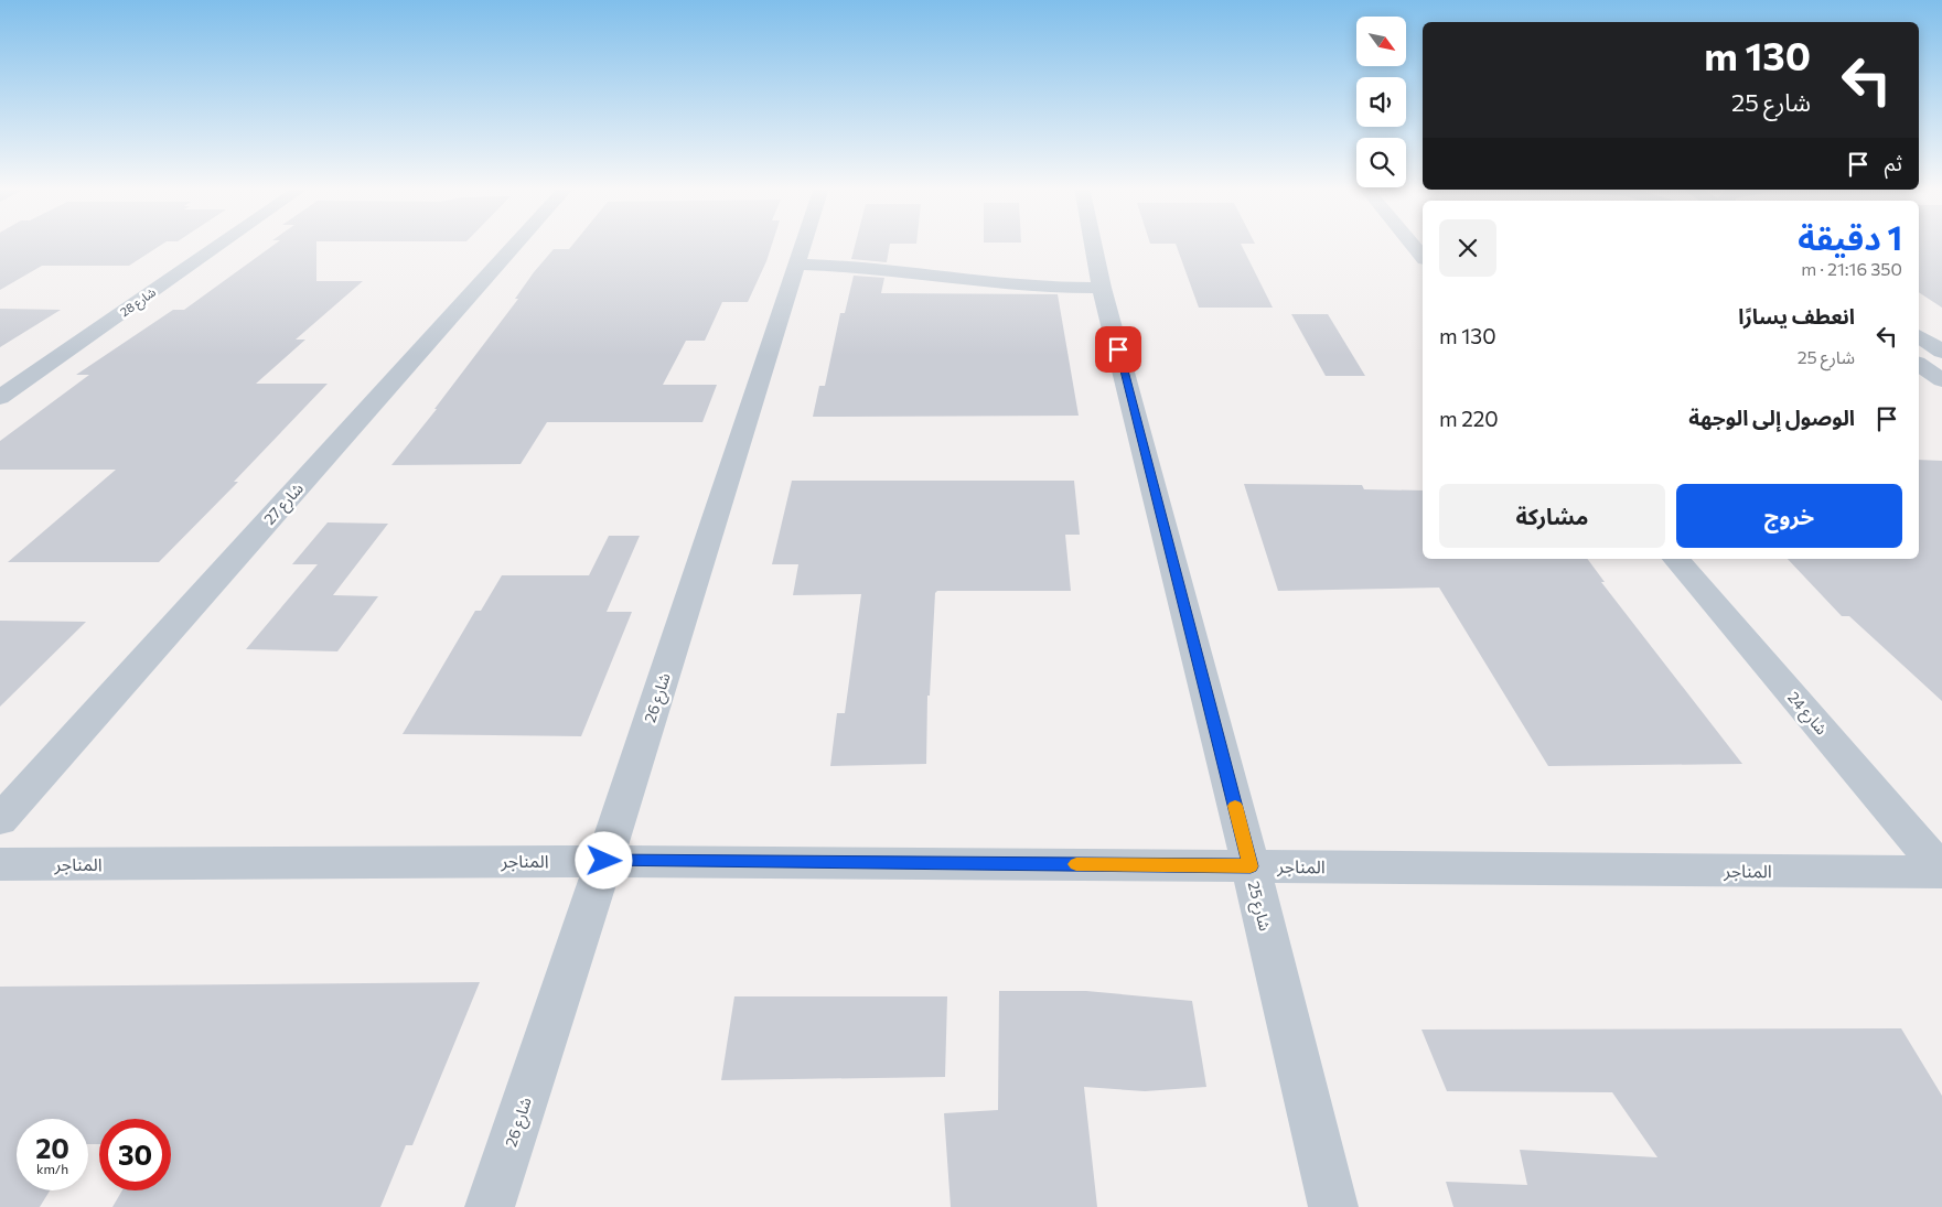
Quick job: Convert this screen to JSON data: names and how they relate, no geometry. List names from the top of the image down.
{
  "streets": {
    "street": [
      "شارع 28",
      "شارع 27",
      "شارع 26",
      "شارع 24",
      "المناجر",
      "شارع 25"
    ]
  },
  "crossings": [
    ["شارع 26", "المناجر"],
    ["شارع 24", "المناجر"],
    ["المناجر", "شارع 25"]
  ],
  "north": "bottom right",
  "page": {
    "turn": ["130 m", "شارع 25"],
    "then": "ثم",
    "heading": ["1 دقيقة", "350 m · 21:16"],
    "list": [
      {
        "name": "انعطف يسارًا",
        "note": "شارع 25",
        "value": "130 m"
      },
      {
        "name": "الوصول إلى الوجهة",
        "value": "220 m"
      }
    ],
    "buttons": ["خروج", "مشاركة"],
    "speed": "20 km/h",
    "limit": "30"
  }
}
